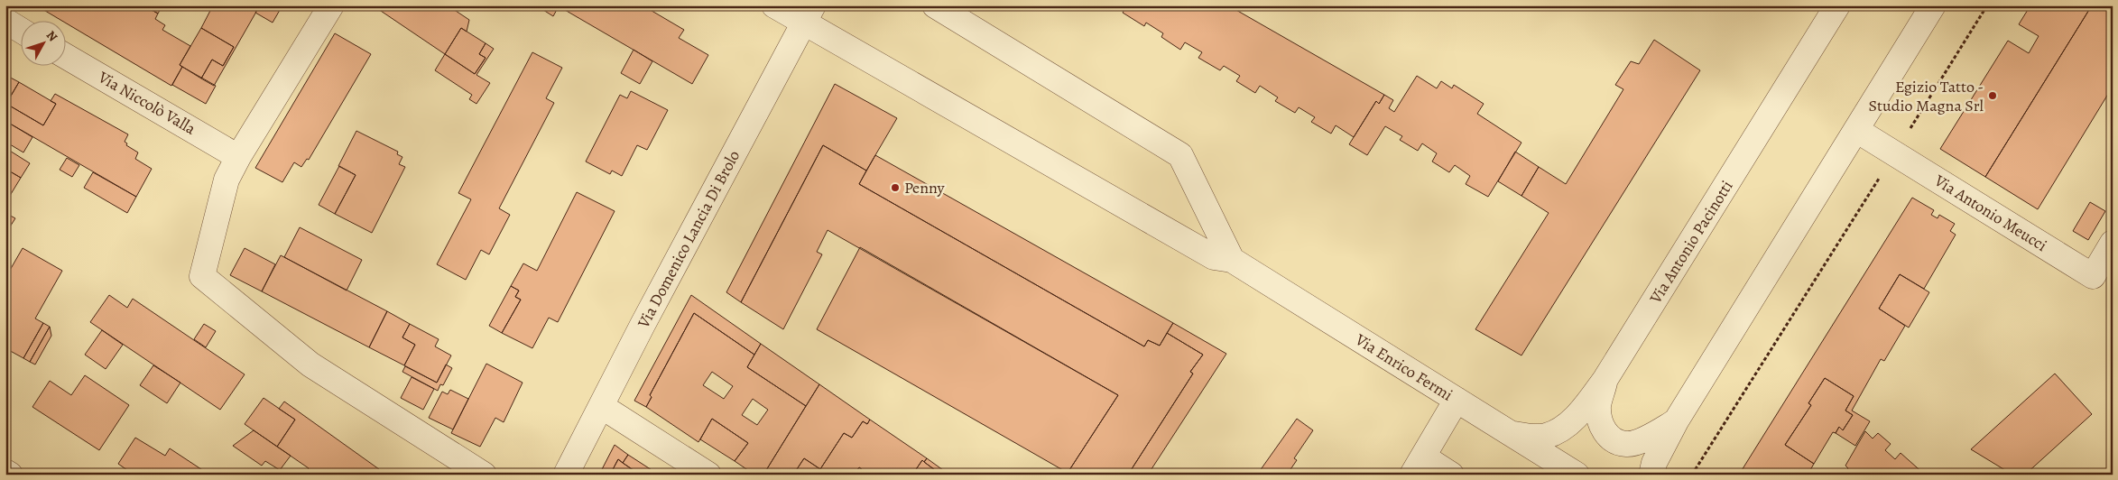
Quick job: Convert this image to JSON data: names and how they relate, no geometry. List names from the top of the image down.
{
  "streets": {
    "street": [
      "Via Niccolò Valla",
      "Via Antonio Meucci",
      "Via Domenico Lancia Di Brolo",
      "Via Antonio Pacinotti",
      "Via Enrico Fermi"
    ]
  },
  "crossings": [
    ["Via Antonio Pacinotti", "Via Enrico Fermi"]
  ],
  "places": ["Egizio Tatto - Studio Magna Srl", "Penny"],
  "north": "top right"
}
